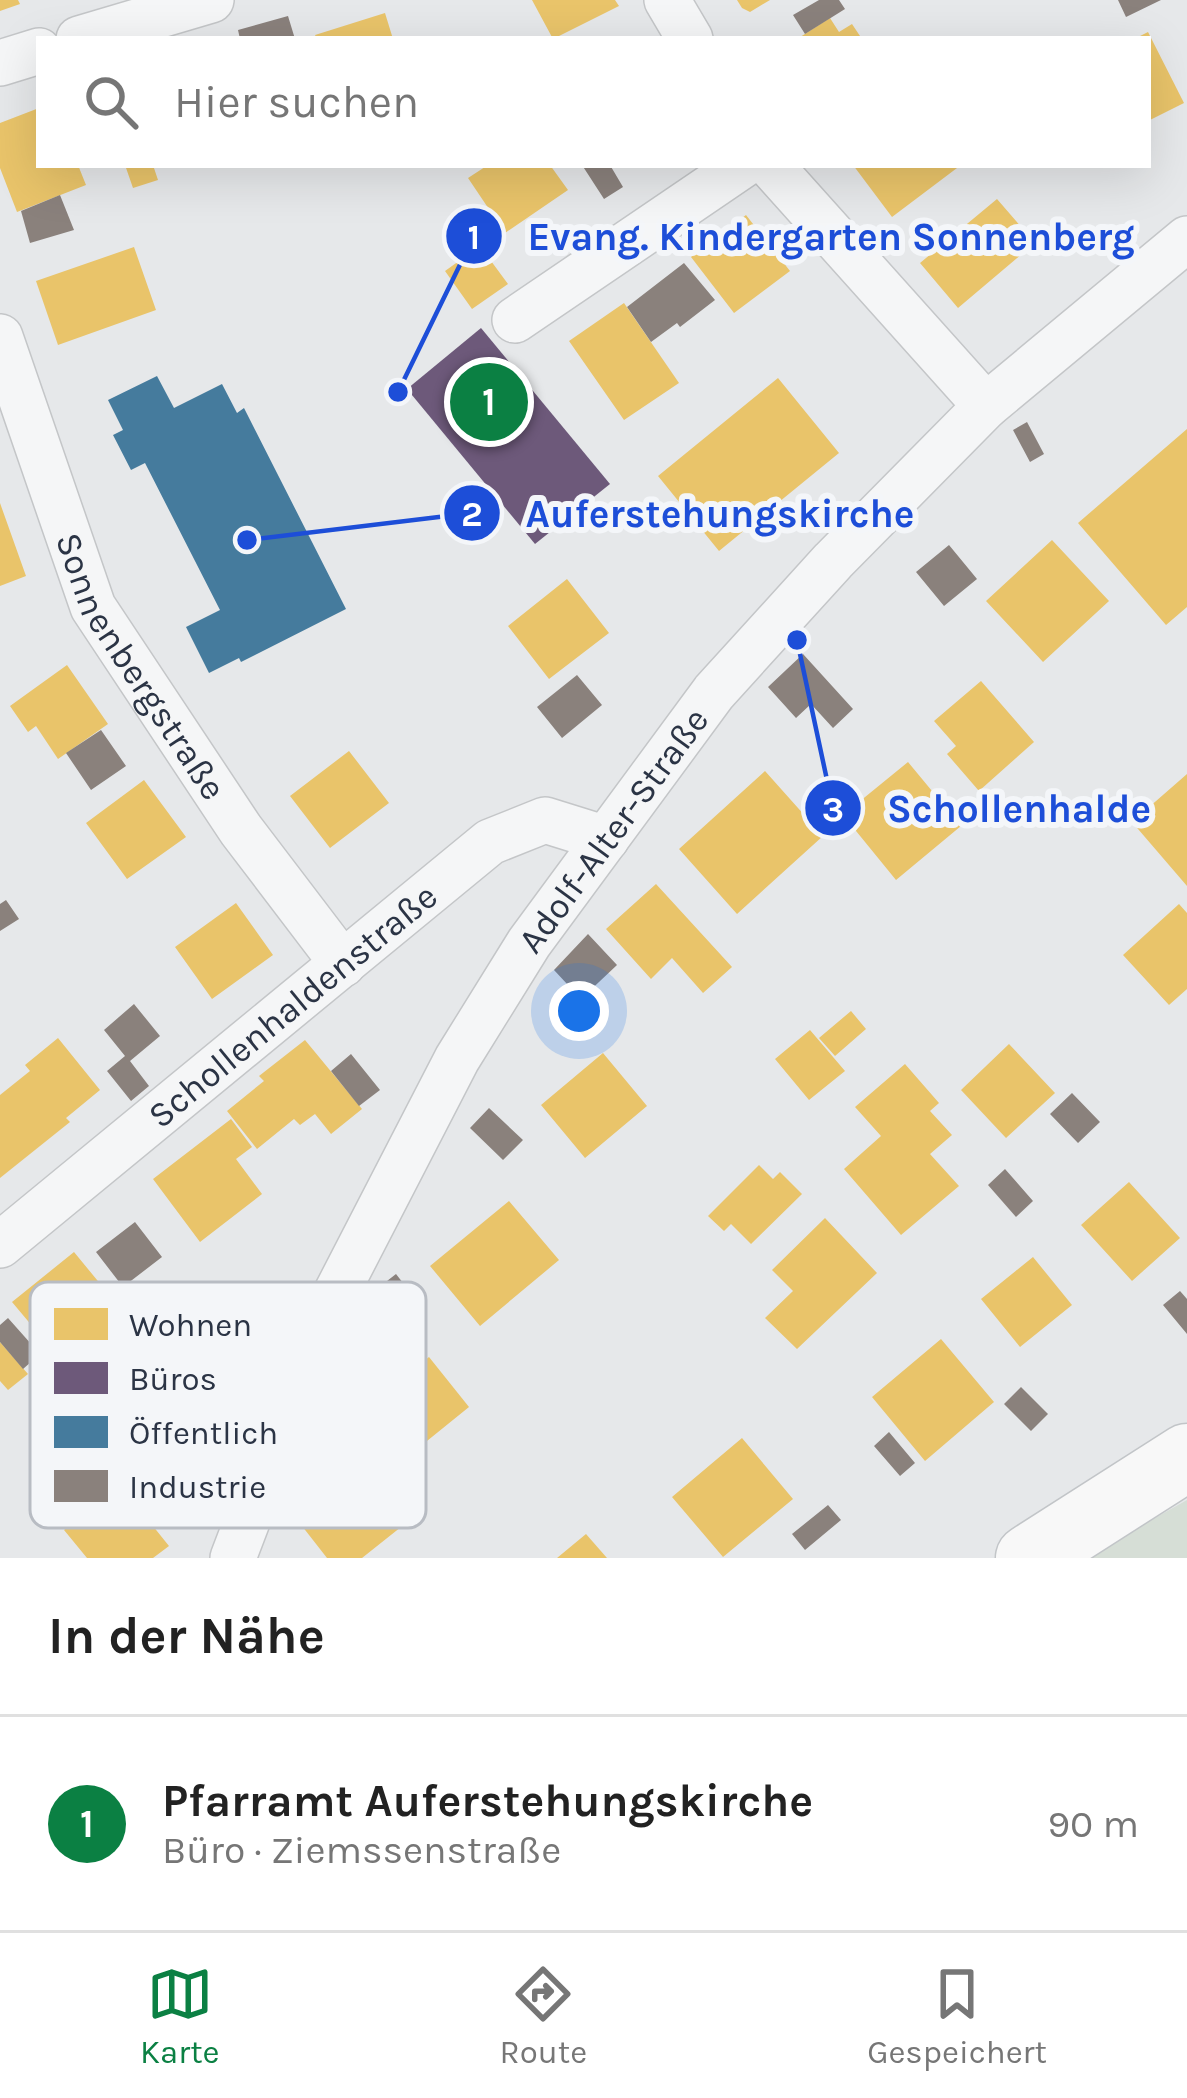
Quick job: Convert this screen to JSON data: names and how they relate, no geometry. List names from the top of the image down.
{
  "streets": {
    "street": ["Sonnenbergstraße", "Adolf-Alter-Straße", "Schollenhaldenstraße"]
  },
  "crossings": [
    ["Sonnenbergstraße", "Schollenhaldenstraße"],
    ["Adolf-Alter-Straße", "Schollenhaldenstraße"]
  ],
  "places": ["Evang. Kindergarten Sonnenberg", "Auferstehungskirche", "Schollenhalde"],
  "legend": [
    "Wohnen",
    "Büros",
    "Öffentlich",
    "Industrie"
  ],
  "page": {
    "search": "Hier suchen",
    "pins": "1",
    "heading": "In der Nähe",
    "list": [
      {
        "mark": "1",
        "name": "Pfarramt Auferstehungskirche",
        "note": "Büro · Ziemssenstraße",
        "value": "90 m"
      }
    ],
    "nav": ["Karte", "Route", "Gespeichert"]
  }
}
